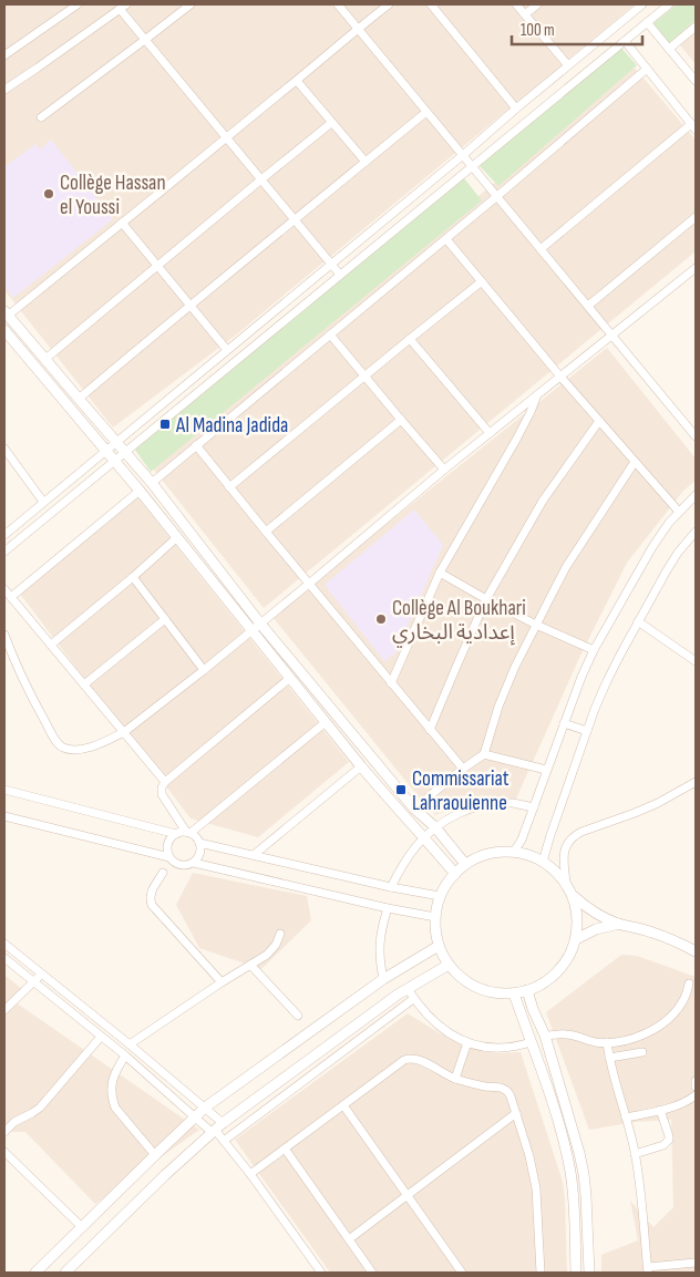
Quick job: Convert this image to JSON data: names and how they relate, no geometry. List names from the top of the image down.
{
  "places": {
    "other": ["Collège Hassan el Youssi", "Collège Al Boukhari إعدادية البخاري"],
    "transit": ["Al Madina Jadida", "Commissariat Lahraouienne"]
  },
  "scale_bar": "100 m"
}
